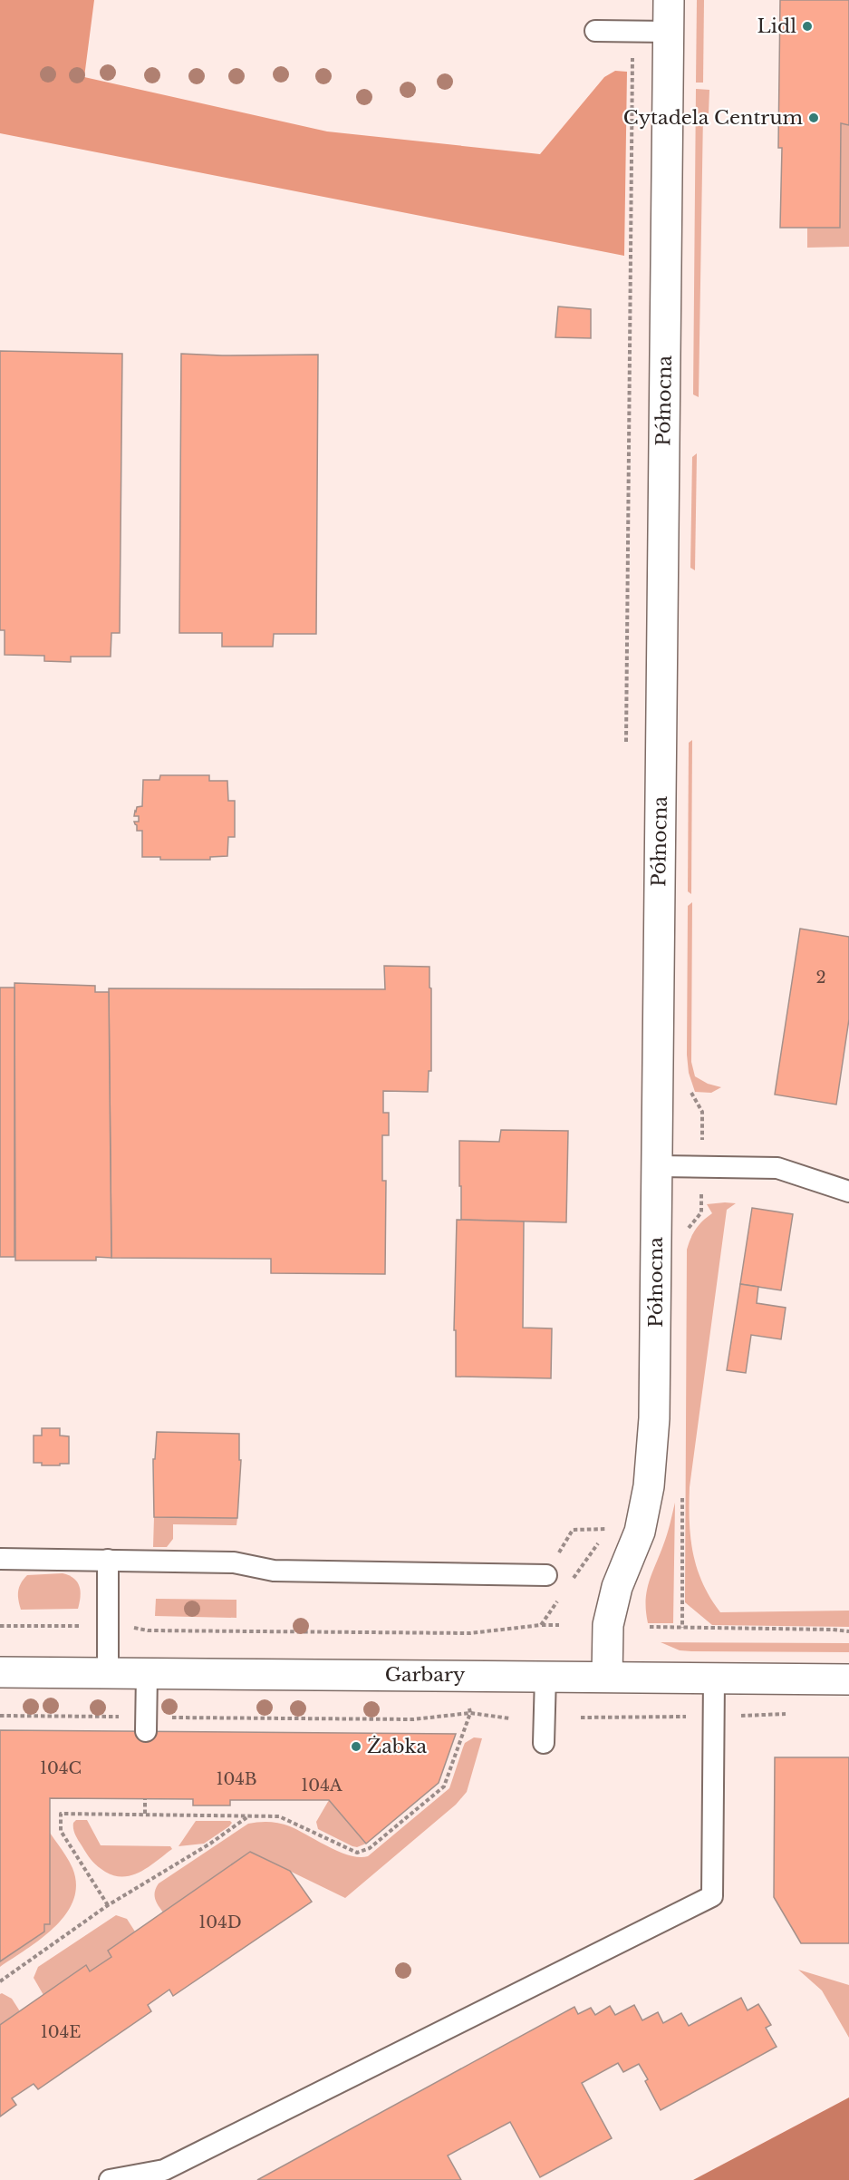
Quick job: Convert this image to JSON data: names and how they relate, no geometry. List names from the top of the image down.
{
  "streets": {
    "street": ["Północna", "Garbary"]
  },
  "crossings": [
    ["Północna", "Garbary"]
  ],
  "places": ["Lidl", "Cytadela Centrum", "Żabka"],
  "house_numbers": [
    "2",
    "104C",
    "104B",
    "104A",
    "104D",
    "104E"
  ]
}
